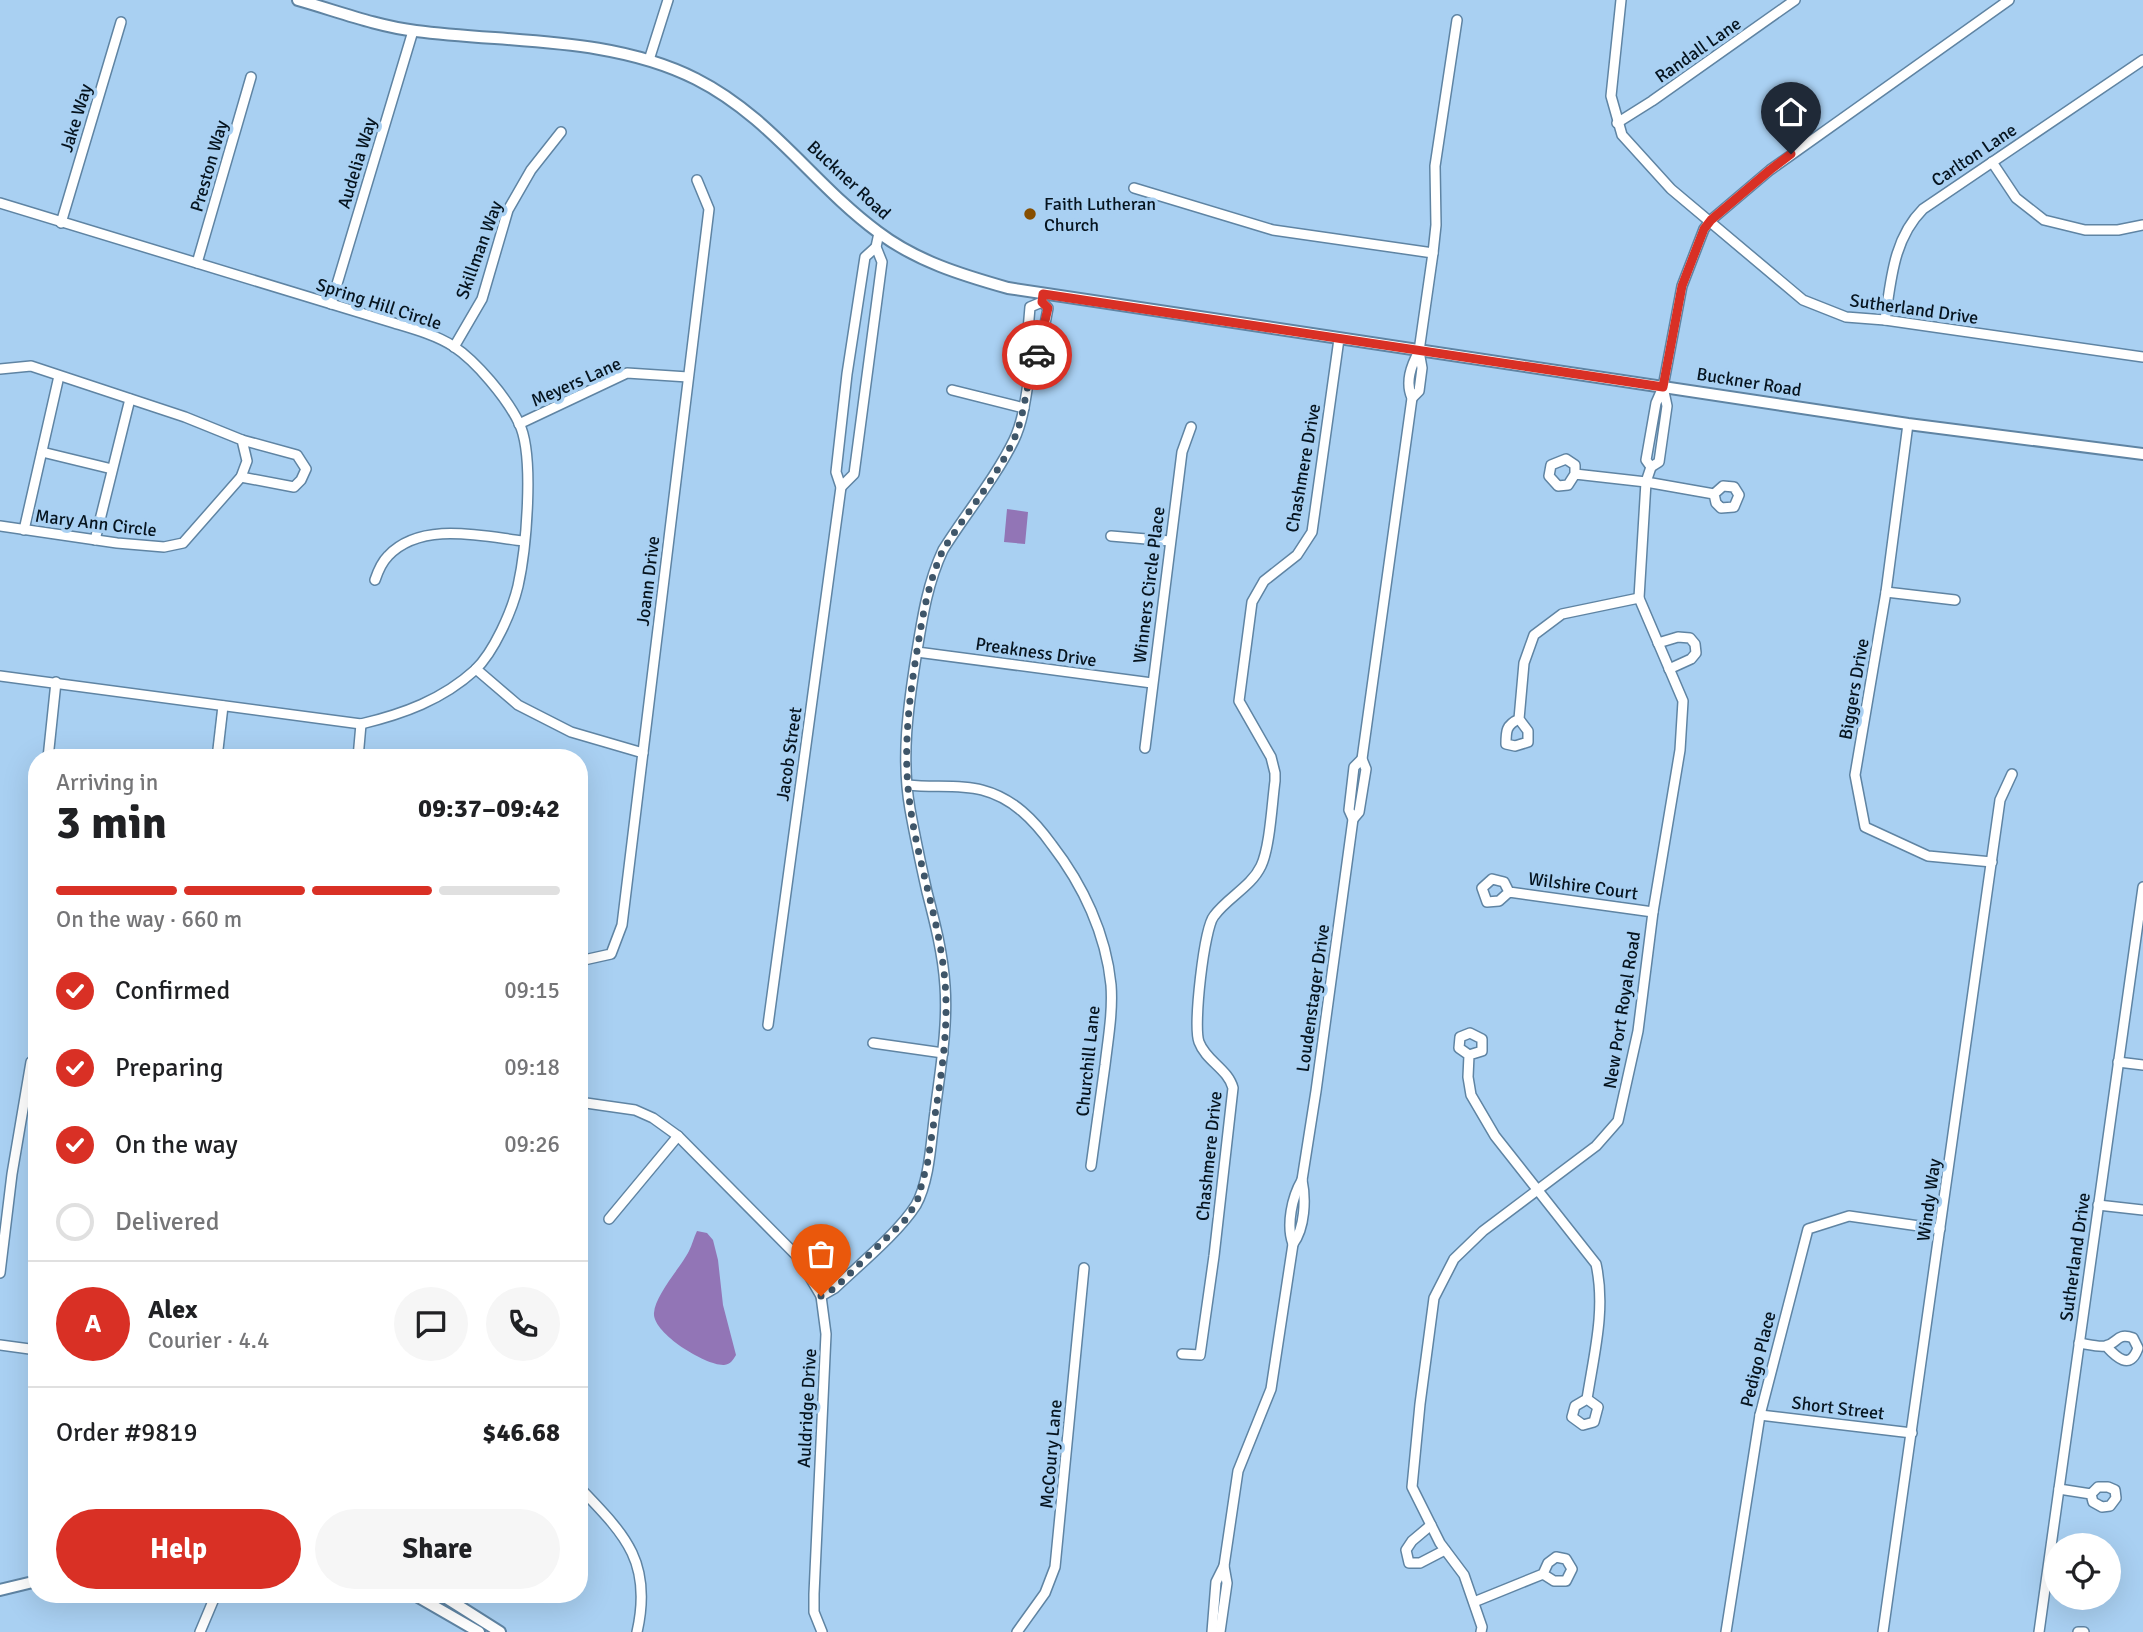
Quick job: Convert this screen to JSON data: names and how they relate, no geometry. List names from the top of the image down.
{
  "streets": {
    "street": [
      "Randall Lane",
      "Jake Way",
      "Carlton Lane",
      "Audelia Way",
      "Preston Way",
      "Buckner Road",
      "Skillman Way",
      "Spring Hill Circle",
      "Sutherland Drive",
      "Meyers Lane",
      "Chashmere Drive",
      "Mary Ann Circle",
      "Joann Drive",
      "Winners Circle Place",
      "Preakness Drive",
      "Biggers Drive",
      "Jacob Street",
      "Wilshire Court",
      "Loudenstager Drive",
      "New Port Royal Road",
      "Churchill Lane",
      "Windy Way",
      "Pedigo Place",
      "Auldridge Drive",
      "Short Street",
      "McCoury Lane"
    ]
  },
  "crossings": [
    ["Randall Lane", "Sutherland Drive"],
    ["Jake Way", "Spring Hill Circle"],
    ["Carlton Lane", "Sutherland Drive"],
    ["Audelia Way", "Buckner Road"],
    ["Audelia Way", "Spring Hill Circle"],
    ["Preston Way", "Spring Hill Circle"],
    ["Buckner Road", "Chashmere Drive"],
    ["Buckner Road", "Biggers Drive"],
    ["Buckner Road", "Jacob Street"],
    ["Buckner Road", "Loudenstager Drive"],
    ["Buckner Road", "New Port Royal Road"],
    ["Skillman Way", "Spring Hill Circle"],
    ["Spring Hill Circle", "Meyers Lane"],
    ["Sutherland Drive", "New Port Royal Road"],
    ["Meyers Lane", "Joann Drive"],
    ["Winners Circle Place", "Preakness Drive"],
    ["Biggers Drive", "Windy Way"],
    ["Wilshire Court", "New Port Royal Road"],
    ["Windy Way", "Pedigo Place"],
    ["Windy Way", "Short Street"],
    ["Pedigo Place", "Short Street"]
  ],
  "places": ["Faith Lutheran Church"],
  "page": {
    "heading": ["3 min", "Arriving in", "09:37–09:42"],
    "panel": [
      "Alex",
      "Courier · 4.4",
      "Order #9819",
      "$46.68"
    ],
    "bar": "On the way · 660 m",
    "list": [
      ["Confirmed", "09:15"],
      ["Preparing", "09:18"],
      ["On the way", "09:26"],
      "Delivered"
    ],
    "round": "A",
    "buttons": ["Help", "Share"]
  }
}
